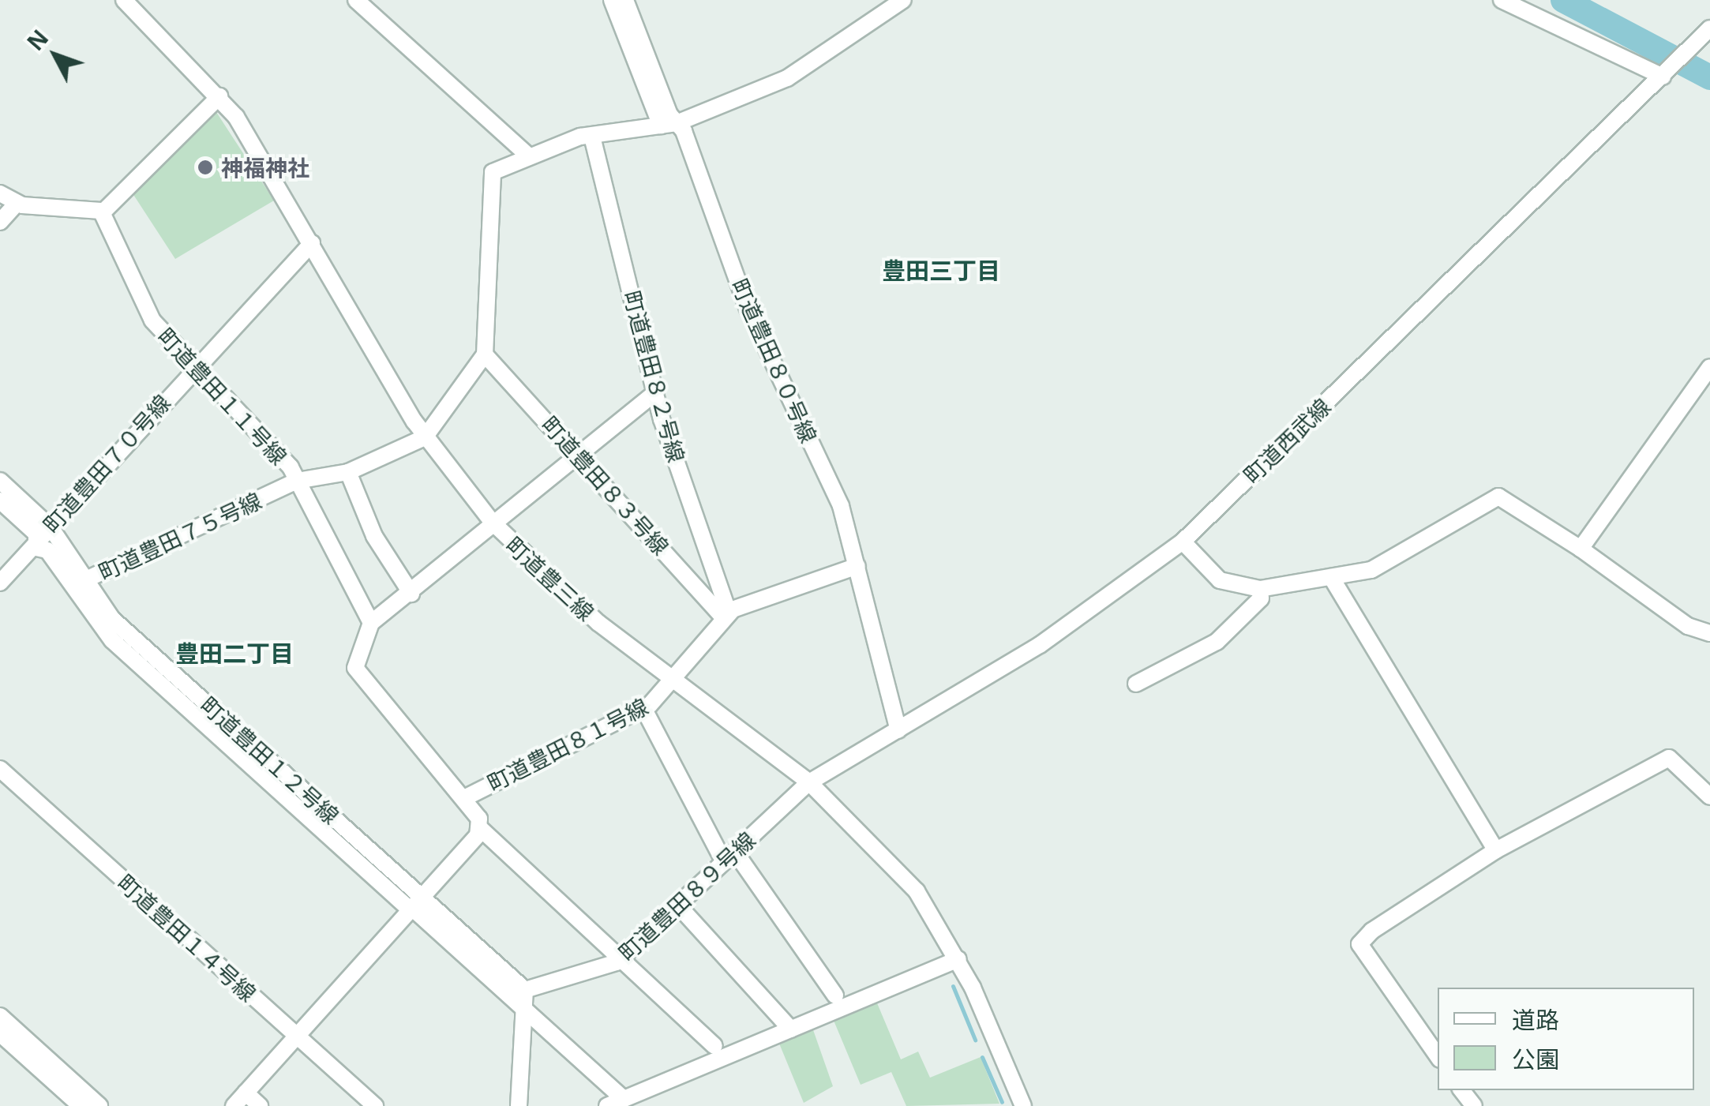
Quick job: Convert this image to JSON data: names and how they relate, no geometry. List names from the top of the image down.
{
  "streets": {
    "street": [
      "町道豊田８０号線",
      "町道豊田８２号線",
      "町道豊田１１号線",
      "町道西武線",
      "町道豊田７０号線",
      "町道豊田８３号線",
      "町道豊田７５号線",
      "町道豊三線",
      "町道豊田８１号線",
      "町道豊田１２号線",
      "町道豊田８９号線",
      "町道豊田１４号線"
    ]
  },
  "crossings": [
    ["町道豊田８０号線", "町道西武線"],
    ["町道豊田８２号線", "町道豊田８３号線"],
    ["町道豊田８２号線", "町道豊田８１号線"],
    ["町道豊田１１号線", "町道豊田７０号線"],
    ["町道豊田１１号線", "町道豊田７５号線"],
    ["町道西武線", "町道豊三線"],
    ["町道西武線", "町道豊田８９号線"],
    ["町道豊田７０号線", "町道豊三線"],
    ["町道豊田７０号線", "町道豊田１２号線"],
    ["町道豊田８３号線", "町道豊田７５号線"],
    ["町道豊田８３号線", "町道豊田８１号線"],
    ["町道豊田７５号線", "町道豊三線"],
    ["町道豊田７５号線", "町道豊田１２号線"],
    ["町道豊三線", "町道豊田８１号線"],
    ["町道豊三線", "町道豊田８９号線"],
    ["町道豊田１２号線", "町道豊田８９号線"]
  ],
  "districts": ["豊田三丁目", "豊田二丁目"],
  "places": ["神福神社"],
  "legend": ["道路", "公園"],
  "north": "top left"
}
